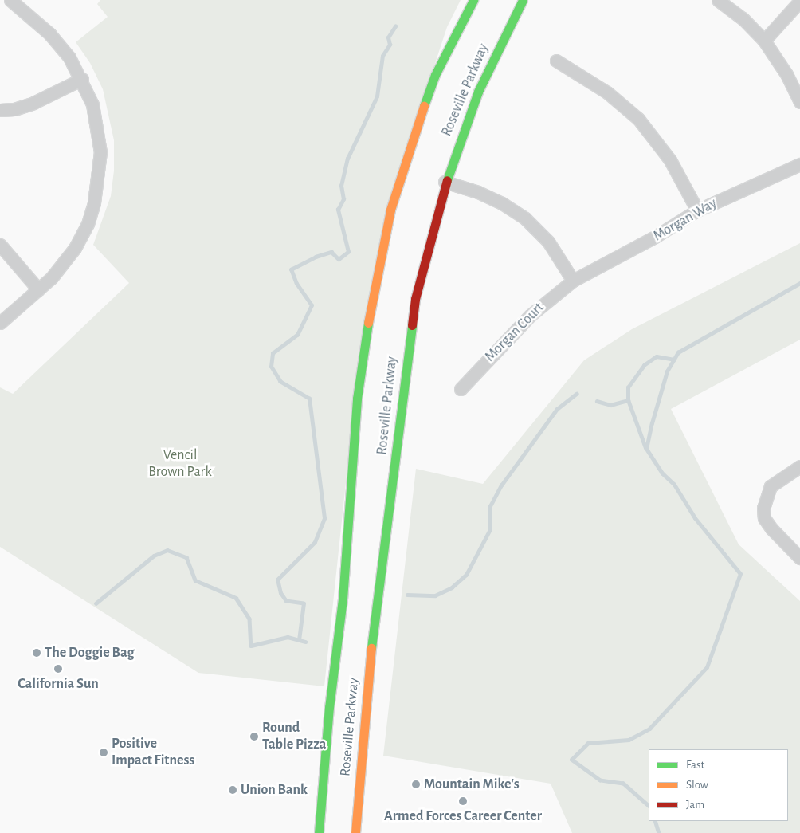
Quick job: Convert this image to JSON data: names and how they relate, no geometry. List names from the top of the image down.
{
  "streets": {
    "main road": ["Roseville Parkway"],
    "street": ["Morgan Way", "Morgan Court"]
  },
  "crossings": [
    ["Morgan Way", "Morgan Court"]
  ],
  "parks": ["Vencil Brown Park"],
  "places": [
    "The Doggie Bag",
    "California Sun",
    "Round Table Pizza",
    "Positive Impact Fitness",
    "Mountain Mike's",
    "Union Bank",
    "Armed Forces Career Center"
  ],
  "legend": ["Fast", "Slow", "Jam"]
}
